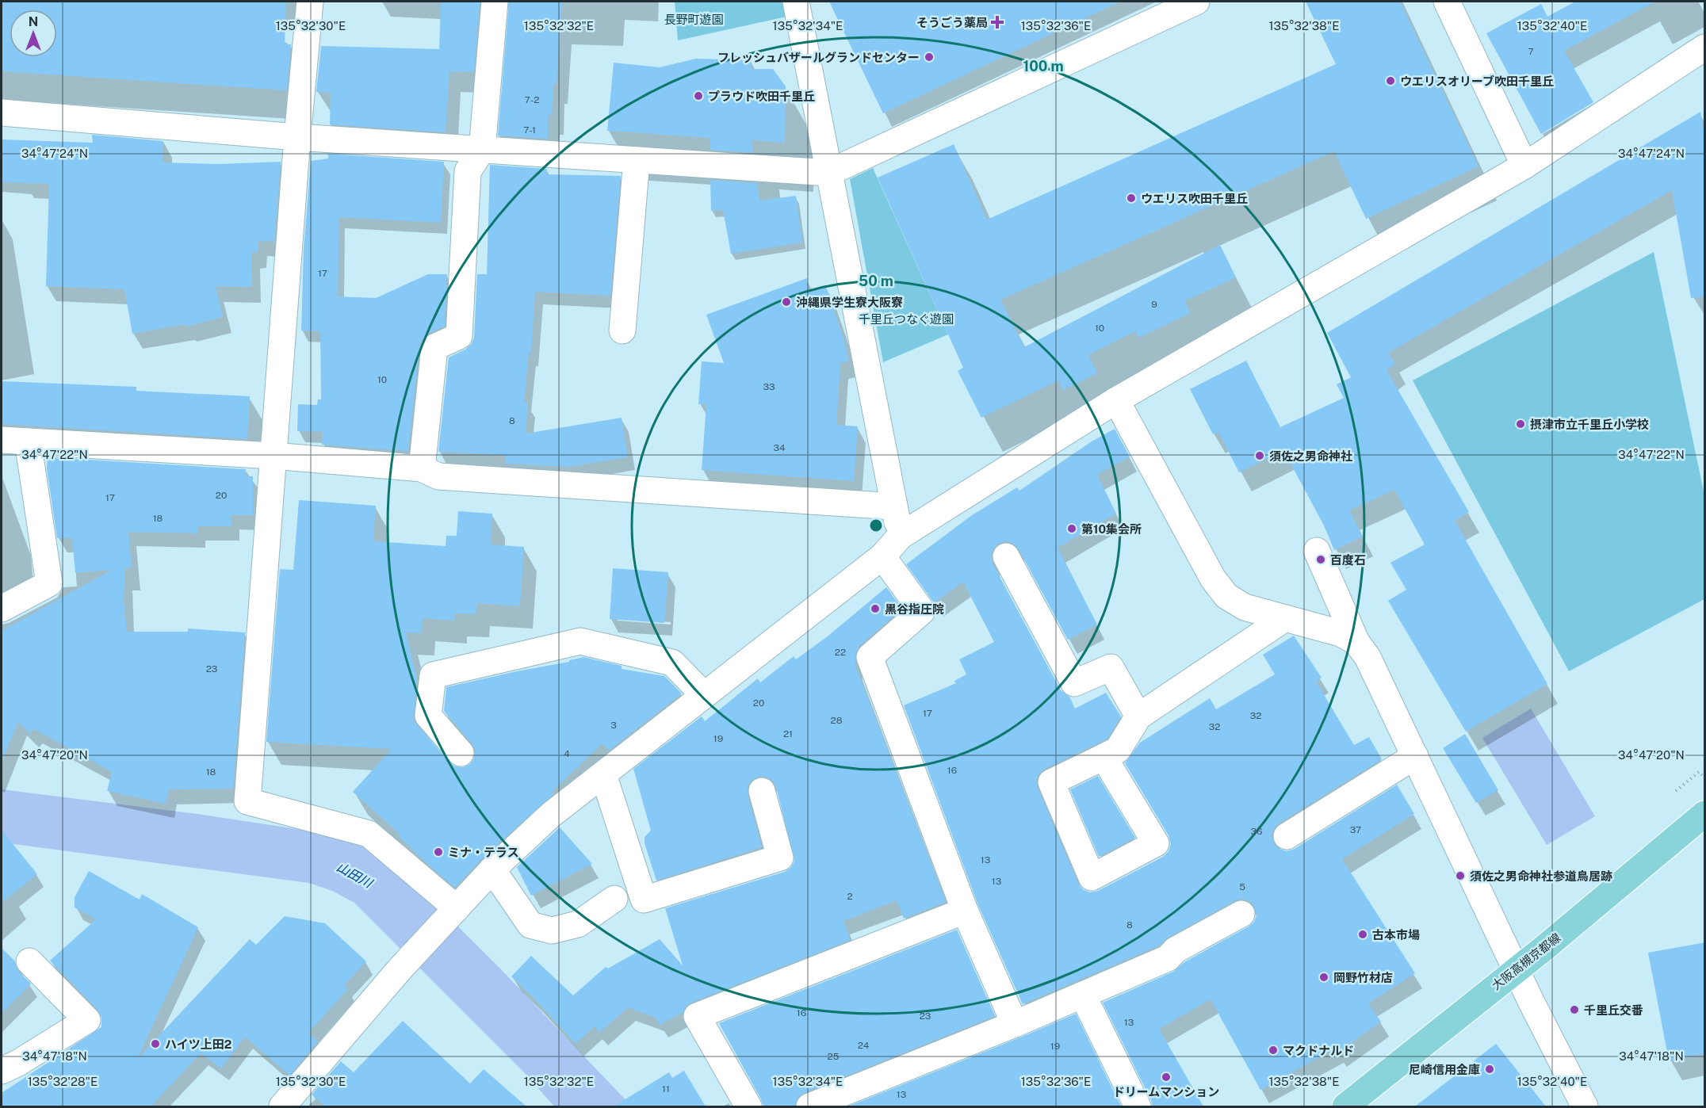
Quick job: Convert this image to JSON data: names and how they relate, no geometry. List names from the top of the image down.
{
  "streets": {
    "main road": ["大阪高槻京都線"]
  },
  "water": ["山田川"],
  "parks": ["長野町遊園", "千里丘つなぐ遊園"],
  "places": {
    "health": ["そうごう薬局"],
    "other": [
      "フレッシュバザールグランドセンター",
      "ウエリスオリーブ吹田千里丘",
      "プラウド吹田千里丘",
      "ウエリス吹田千里丘",
      "沖縄県学生寮大阪寮",
      "摂津市立千里丘小学校",
      "須佐之男命神社",
      "第10集会所",
      "百度石",
      "黒谷指圧院",
      "ミナ・テラス",
      "須佐之男命神社参道鳥居跡",
      "古本市場",
      "岡野竹材店",
      "千里丘交番",
      "ハイツ上田2",
      "マクドナルド",
      "尼崎信用金庫",
      "ドリームマンション"
    ]
  },
  "house_numbers": [
    "7",
    "7-2",
    "7-1",
    "17",
    "9",
    "10",
    "10",
    "33",
    "8",
    "34",
    "20",
    "17",
    "18",
    "22",
    "23",
    "20",
    "17",
    "32",
    "28",
    "3",
    "32",
    "21",
    "19",
    "4",
    "16",
    "18",
    "37",
    "36",
    "13",
    "13",
    "5",
    "2",
    "8",
    "16",
    "23",
    "13",
    "24",
    "19",
    "25",
    "11",
    "13"
  ],
  "north": "top",
  "coordinates": [
    "135°32'30\"E",
    "135°32'32\"E",
    "135°32'34\"E",
    "135°32'36\"E",
    "135°32'38\"E",
    "135°32'40\"E",
    "34°47'24\"N",
    "34°47'22\"N",
    "34°47'20\"N",
    "34°47'18\"N",
    "135°32'28\"E"
  ],
  "rings": ["100 m", "50 m"]
}
